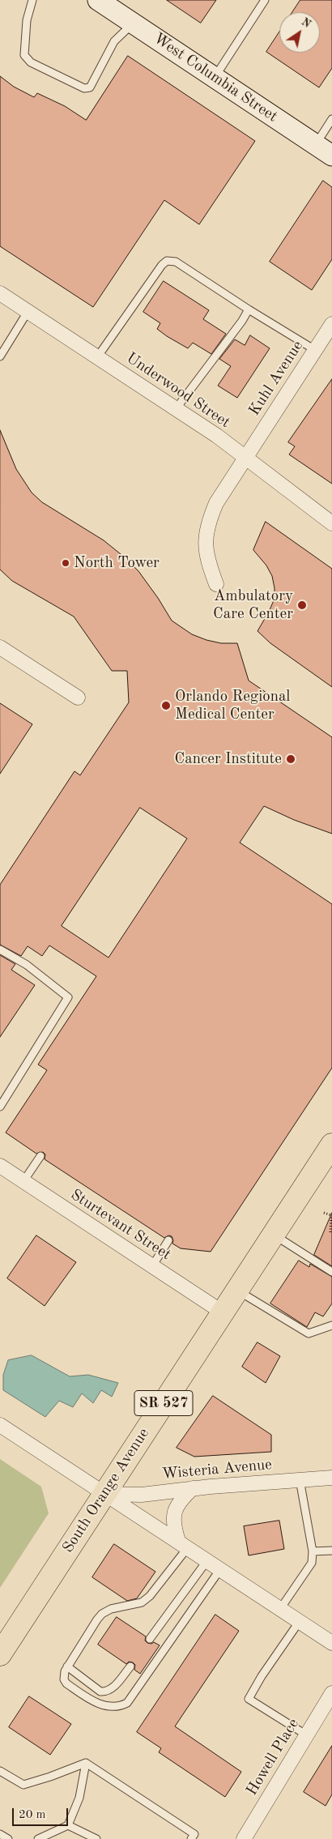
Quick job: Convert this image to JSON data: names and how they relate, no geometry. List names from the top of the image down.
{
  "streets": {
    "main road": ["SR 527", "South Orange Avenue"],
    "street": [
      "West Columbia Street",
      "Kuhl Avenue",
      "Underwood Street",
      "Sturtevant Street",
      "Wisteria Avenue",
      "Howell Place"
    ]
  },
  "crossings": [
    ["Kuhl Avenue", "Underwood Street"],
    ["Sturtevant Street", "South Orange Avenue"],
    ["Wisteria Avenue", "South Orange Avenue"]
  ],
  "places": [
    "North Tower",
    "Ambulatory Care Center",
    "Orlando Regional Medical Center",
    "Cancer Institute"
  ],
  "scale_bar": "20 m",
  "north": "top right"
}
